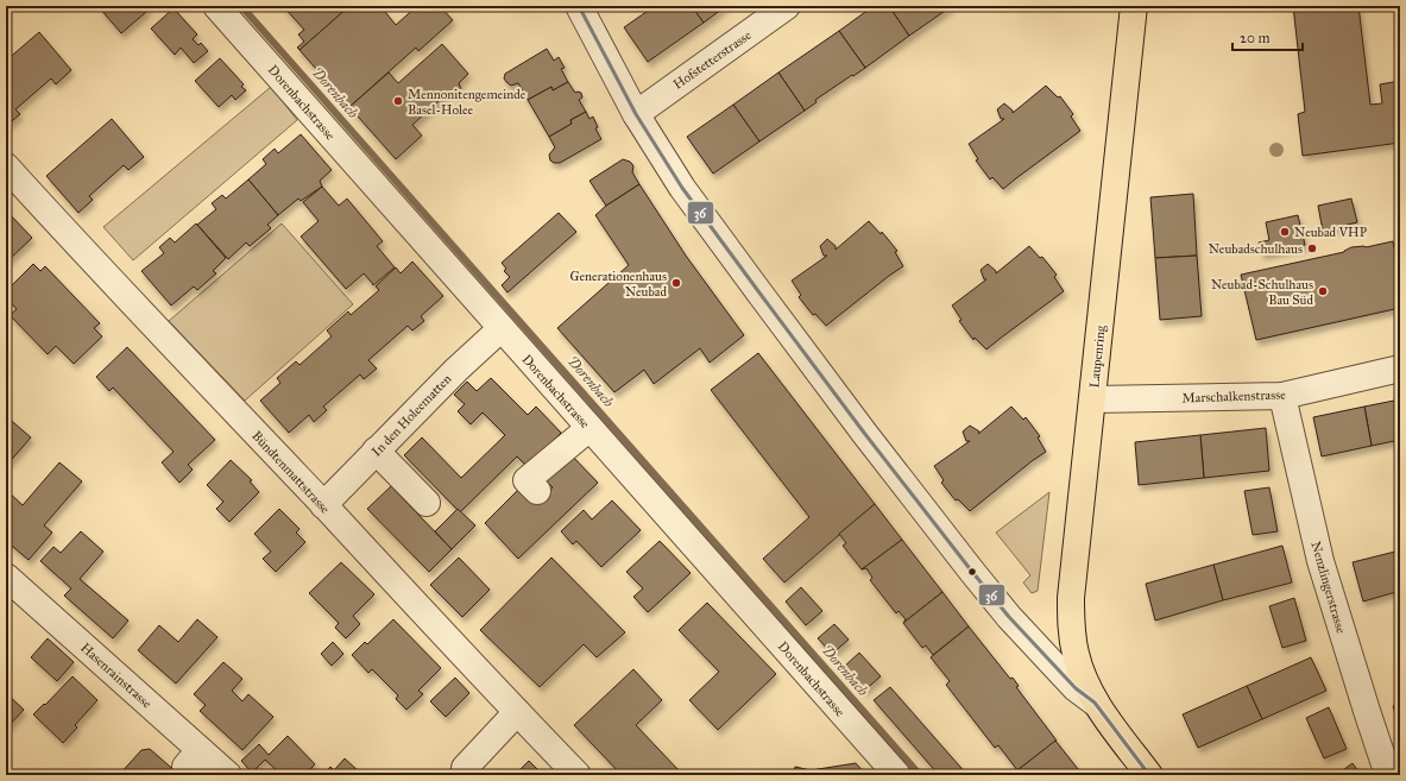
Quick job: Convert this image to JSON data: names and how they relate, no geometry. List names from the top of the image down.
{
  "streets": {
    "main road": ["Laupenring"],
    "street": [
      "Hofstetterstrasse",
      "Dorenbachstrasse",
      "Marschalkenstrasse",
      "In den Holeematten",
      "Bündtenmattstrasse",
      "Nenzlingerstrasse",
      "Hasenrainstrasse"
    ]
  },
  "crossings": [
    ["Dorenbachstrasse", "In den Holeematten"],
    ["Laupenring", "Marschalkenstrasse"],
    ["Marschalkenstrasse", "Nenzlingerstrasse"],
    ["In den Holeematten", "Bündtenmattstrasse"]
  ],
  "water": ["Dorenbach"],
  "places": [
    "Mennonitengemeinde Basel-Holee",
    "Neubad VHP",
    "Neubadschulhaus",
    "Generationenhaus Neubad",
    "Neubad-Schulhaus Bau Süd"
  ],
  "lines": ["transit line 36"],
  "scale_bar": "20 m"
}
